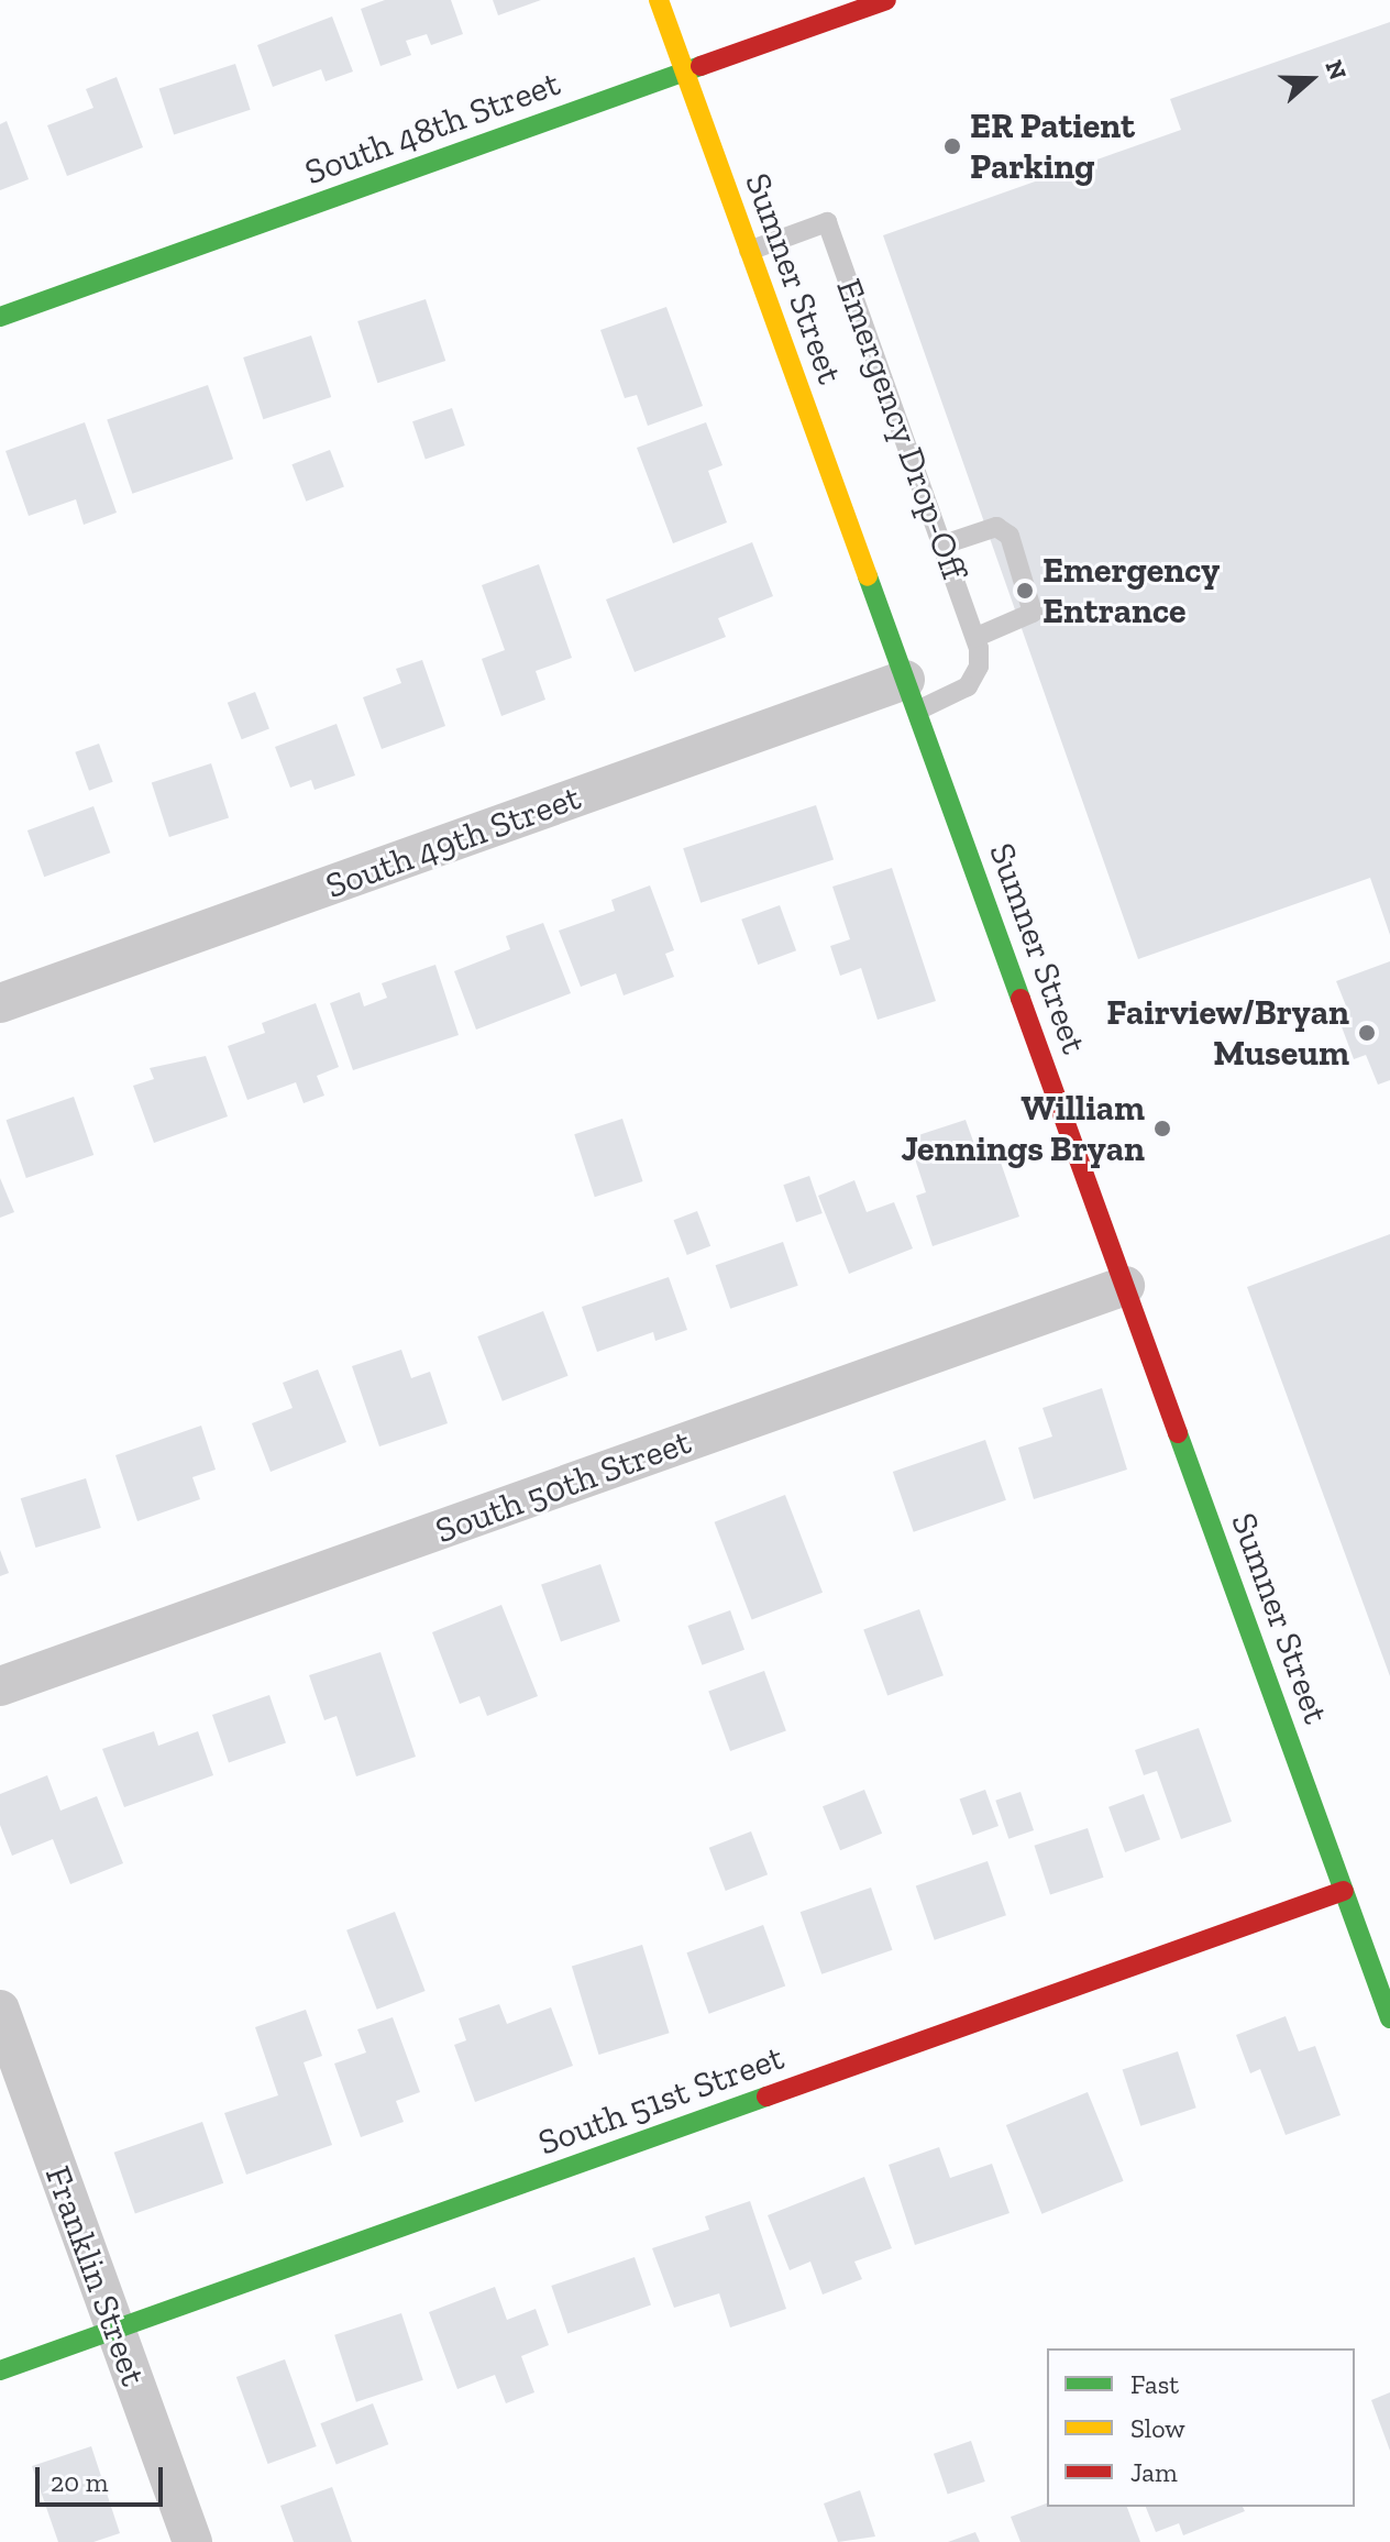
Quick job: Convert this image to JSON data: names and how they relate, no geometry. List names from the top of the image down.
{
  "streets": {
    "street": [
      "South 48th Street",
      "Sumner Street",
      "South 49th Street",
      "South 50th Street",
      "South 51st Street",
      "Franklin Street"
    ],
    "lane": ["Emergency Drop-Off"]
  },
  "crossings": [
    ["South 48th Street", "Sumner Street"],
    ["Sumner Street", "Emergency Drop-Off"],
    ["Sumner Street", "South 49th Street"],
    ["Sumner Street", "South 50th Street"],
    ["Sumner Street", "South 51st Street"],
    ["South 51st Street", "Franklin Street"]
  ],
  "places": [
    "ER Patient Parking",
    "Emergency Entrance",
    "Fairview/Bryan Museum",
    "William Jennings Bryan"
  ],
  "legend": ["Fast", "Slow", "Jam"],
  "scale_bar": "20 m",
  "north": "right"
}
